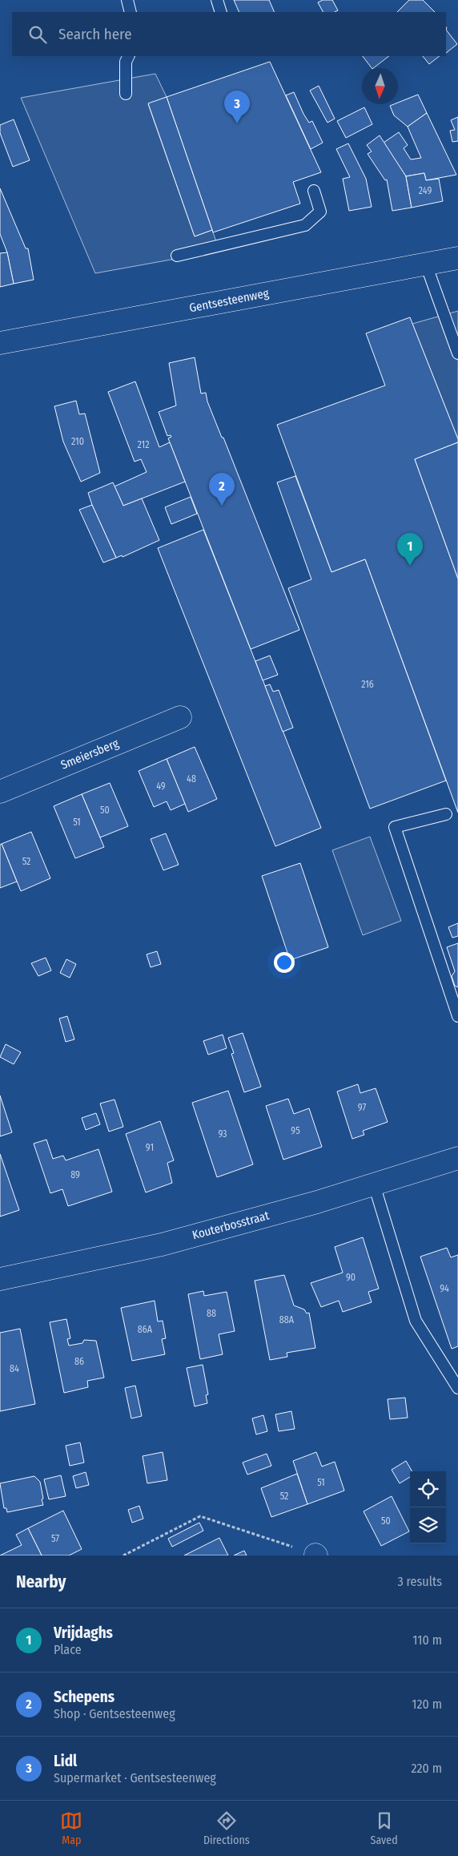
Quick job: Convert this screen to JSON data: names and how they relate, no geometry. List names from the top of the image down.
{
  "streets": {
    "street": ["Gentsesteenweg", "Smeiersberg", "Kouterbosstraat"]
  },
  "house_numbers": [
    "249",
    "210",
    "212",
    "216",
    "48",
    "49",
    "50",
    "51",
    "52",
    "97",
    "95",
    "93",
    "91",
    "89",
    "90",
    "94",
    "88",
    "88A",
    "86A",
    "86",
    "84",
    "51",
    "52",
    "50",
    "57"
  ],
  "north": "bottom",
  "page": {
    "search": "Search here",
    "pins": ["3", "2", "1"],
    "heading": ["Nearby", "3 results"],
    "list": [
      {
        "mark": "1",
        "name": "Vrijdaghs",
        "note": "Place",
        "value": "110 m"
      },
      {
        "mark": "2",
        "name": "Schepens",
        "note": "Shop · Gentsesteenweg",
        "value": "120 m"
      },
      {
        "mark": "3",
        "name": "Lidl",
        "note": "Supermarket · Gentsesteenweg",
        "value": "220 m"
      }
    ],
    "nav": ["Map", "Directions", "Saved"]
  }
}
